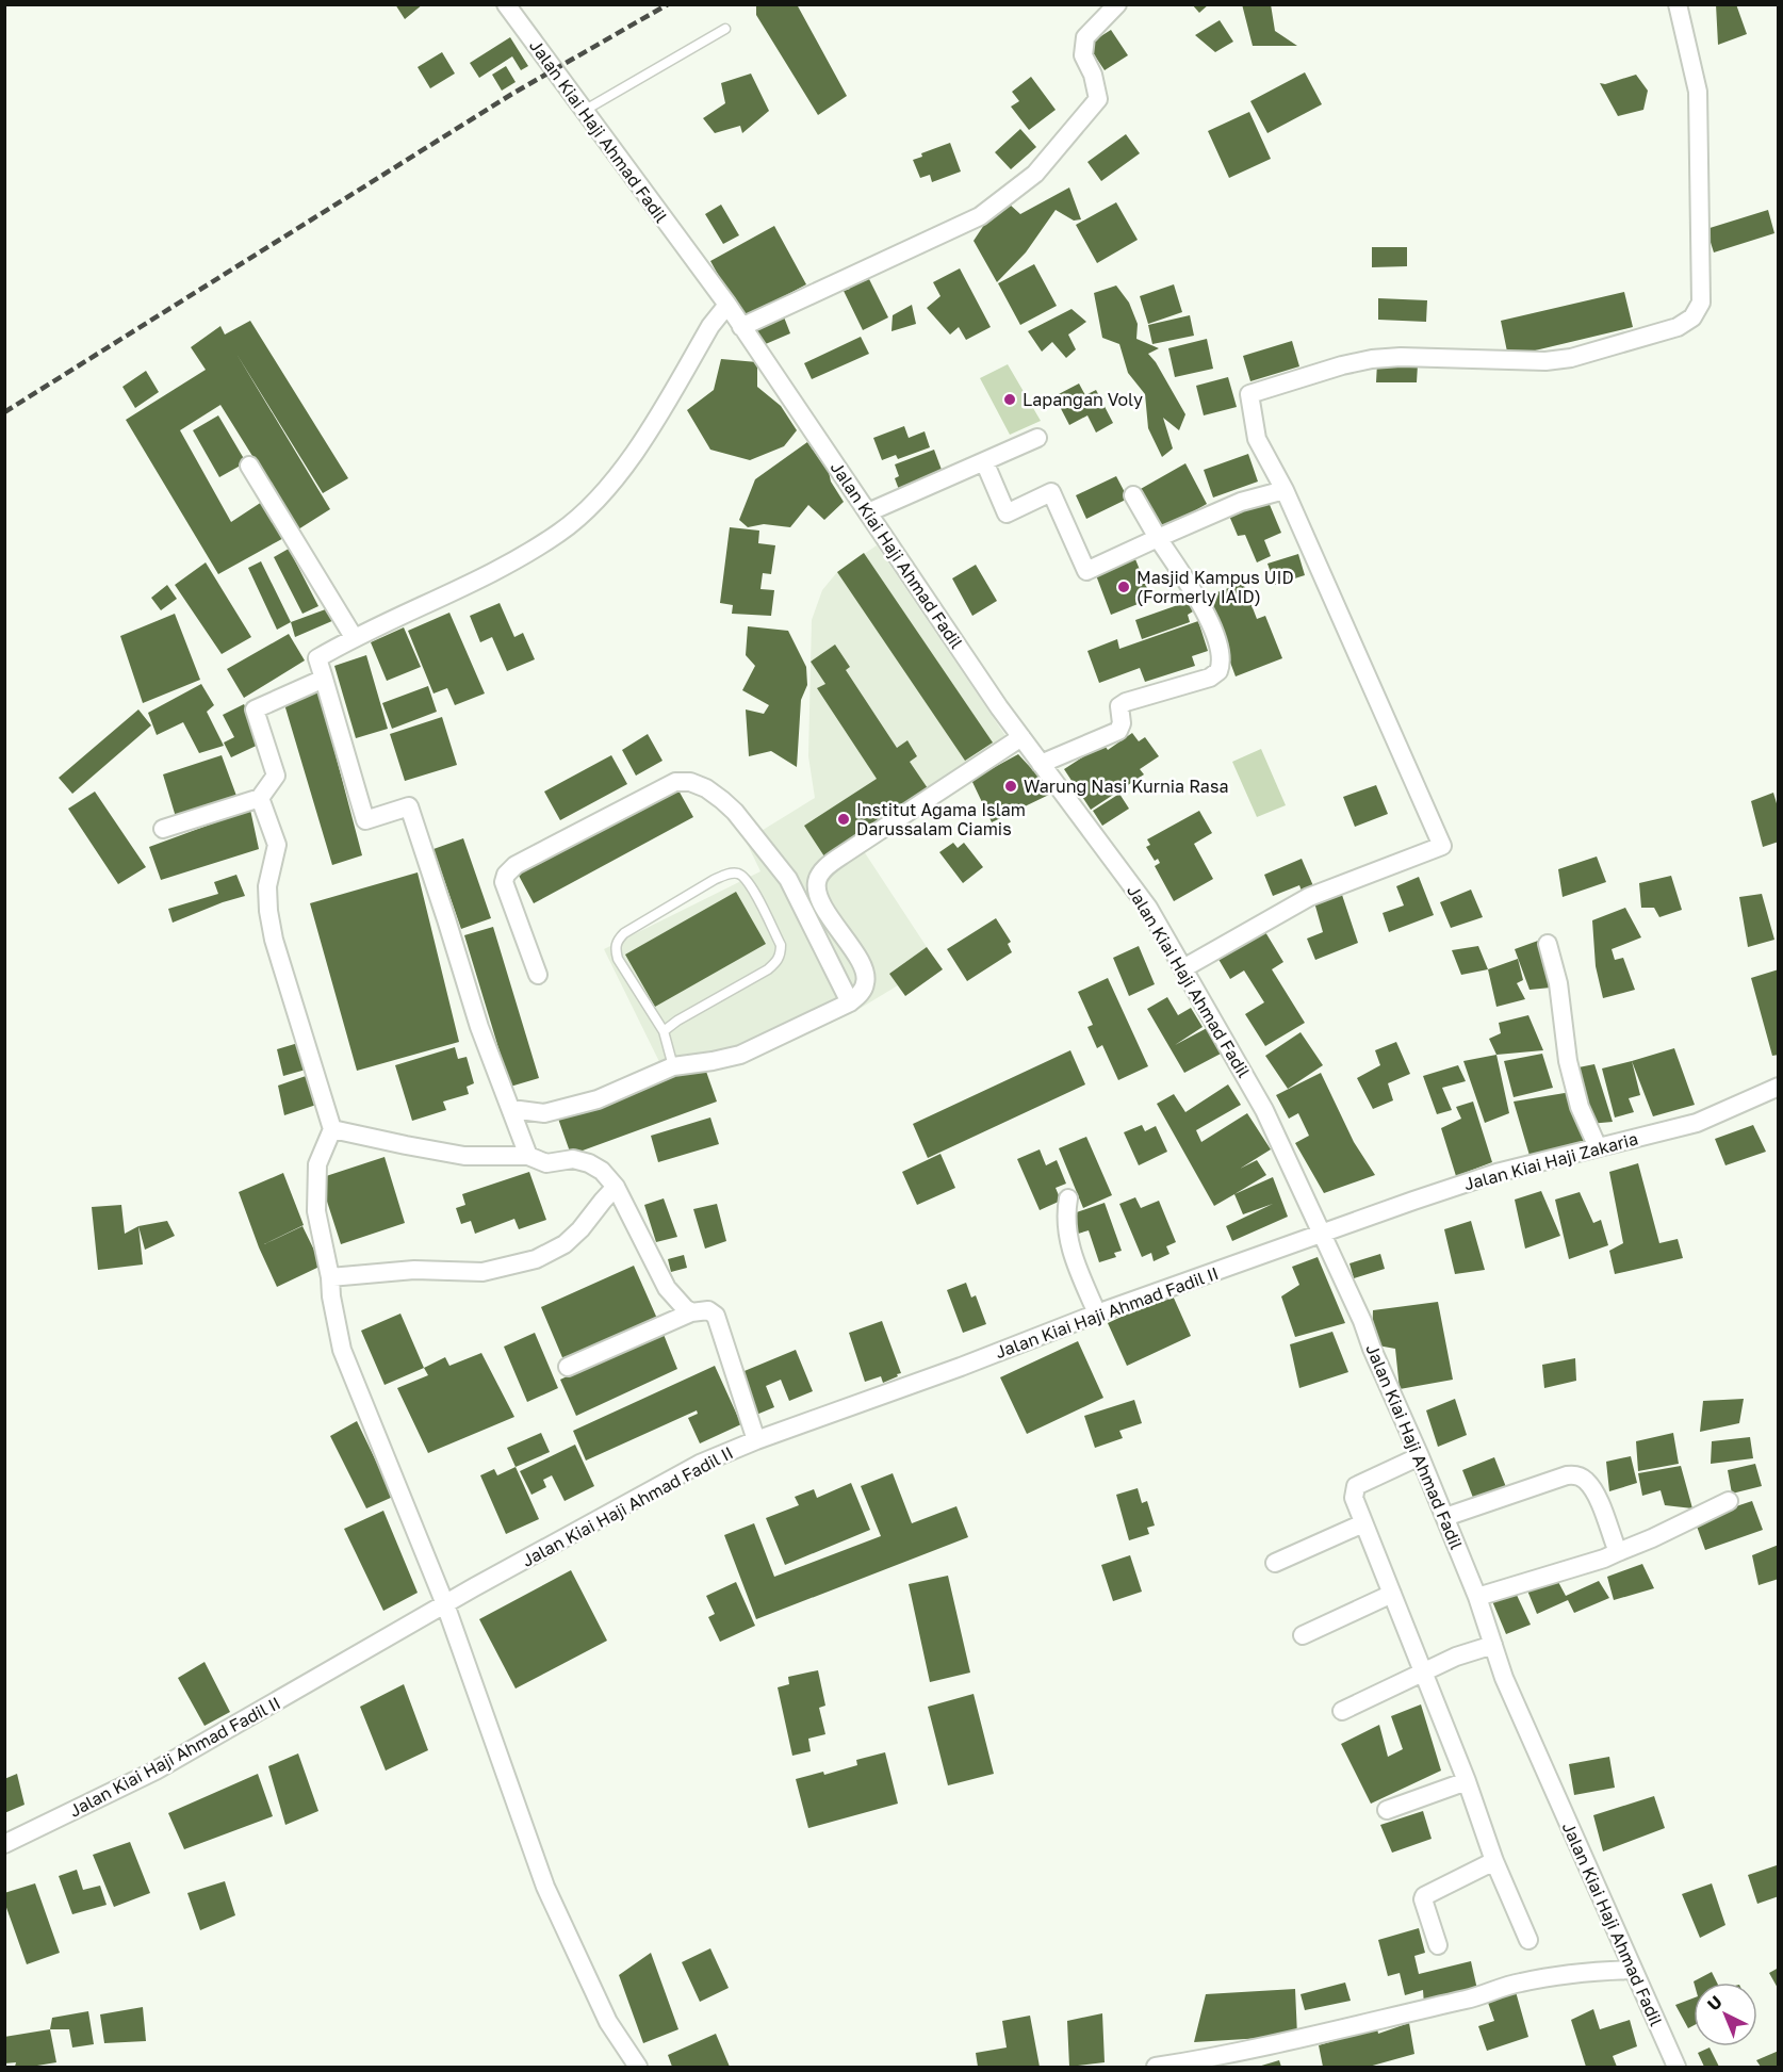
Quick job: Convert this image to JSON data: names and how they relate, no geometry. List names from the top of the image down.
{
  "streets": {
    "street": ["Jalan Kiai Haji Ahmad Fadil", "Jalan Kiai Haji Zakaria", "Jalan Kiai Haji Ahmad Fadil II"]
  },
  "crossings": [
    ["Jalan Kiai Haji Ahmad Fadil", "Jalan Kiai Haji Zakaria"],
    ["Jalan Kiai Haji Ahmad Fadil", "Jalan Kiai Haji Ahmad Fadil II"],
    ["Jalan Kiai Haji Zakaria", "Jalan Kiai Haji Ahmad Fadil II"]
  ],
  "places": [
    "Lapangan Voly",
    "Masjid Kampus UID (Formerly IAID)",
    "Warung Nasi Kurnia Rasa",
    "Institut Agama Islam Darussalam Ciamis"
  ],
  "north": "top left"
}
